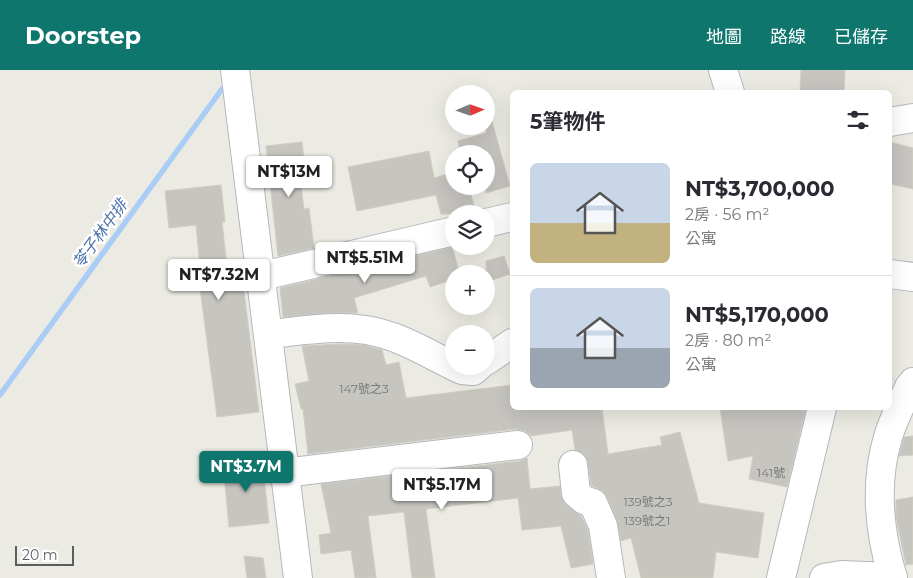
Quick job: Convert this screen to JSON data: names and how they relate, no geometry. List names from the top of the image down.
{
  "water": ["苓子林中排"],
  "house_numbers": [
    "147號之3",
    "141號",
    "139號之3",
    "139號之1"
  ],
  "scale_bar": "20 m",
  "north": "right",
  "page": {
    "header": "Doorstep",
    "nav": ["地圖", "路線", "已儲存"],
    "map_buttons": ["+", "−"],
    "heading": "5筆物件",
    "list": [
      {
        "name": "NT$3,700,000",
        "note": "2房 · 56 m² · 公寓"
      },
      {
        "name": "NT$5,170,000",
        "note": "2房 · 80 m² · 公寓"
      }
    ],
    "price": [
      "NT$13M",
      "NT$5.51M",
      "NT$7.32M",
      "NT$3.7M",
      "NT$5.17M"
    ],
    "scale": "20 m"
  }
}
